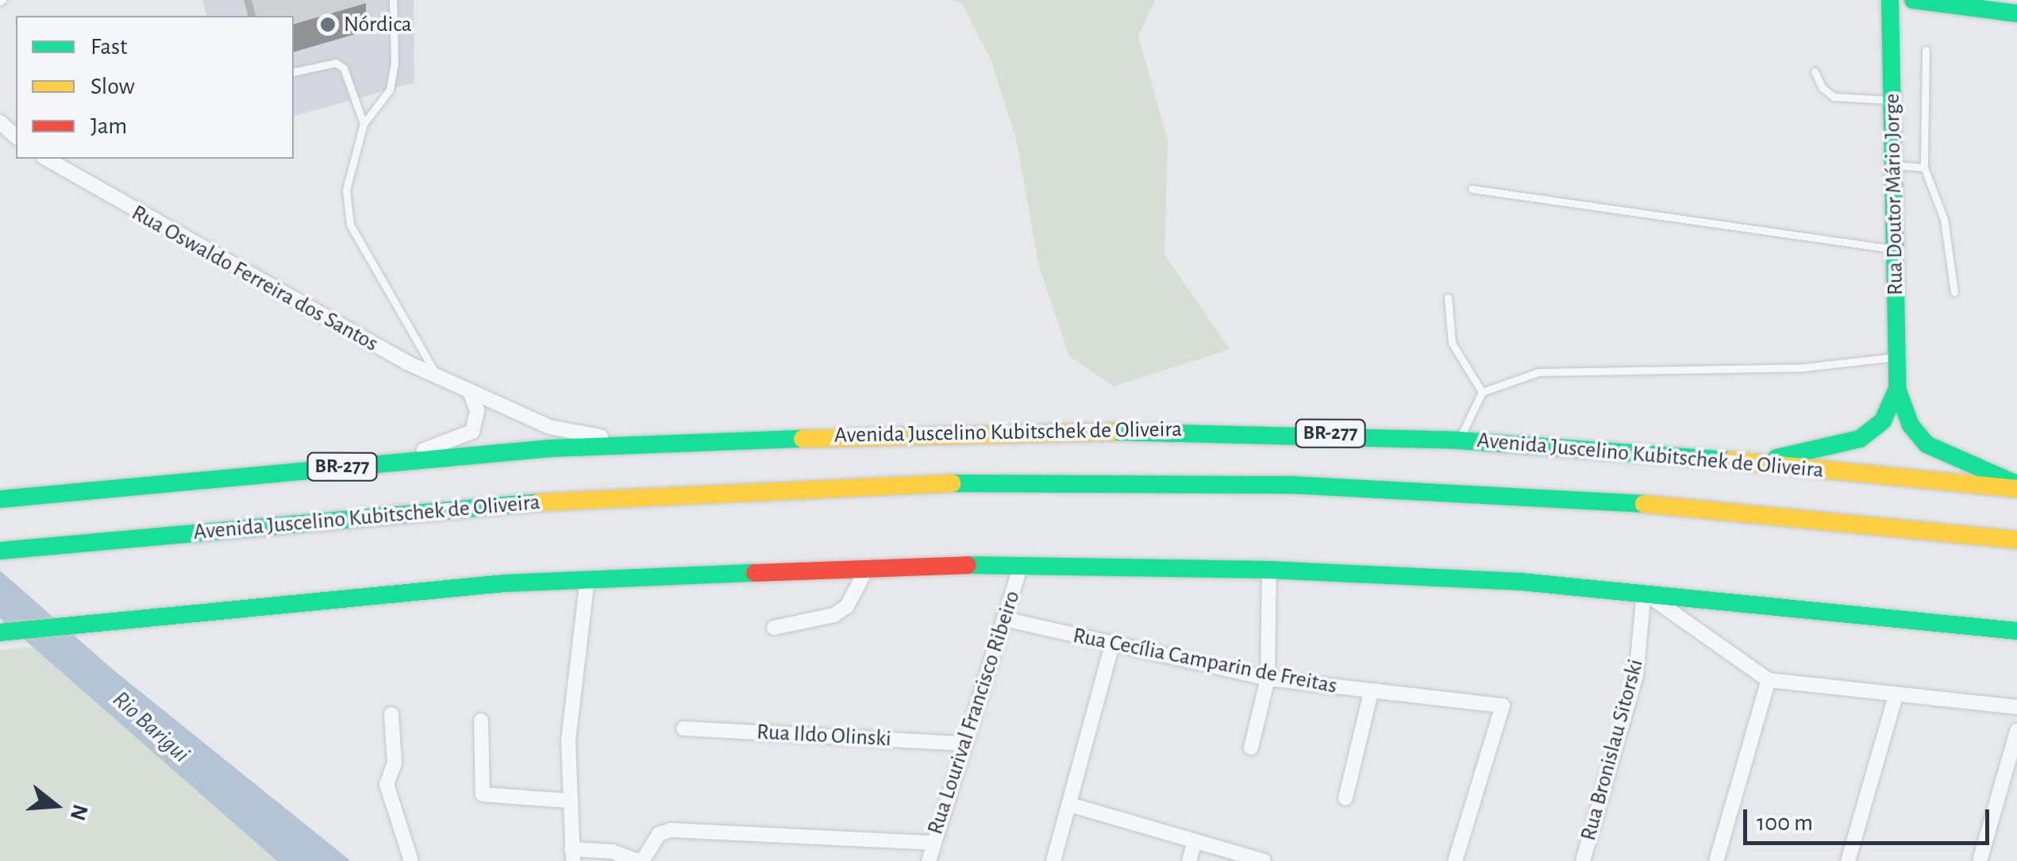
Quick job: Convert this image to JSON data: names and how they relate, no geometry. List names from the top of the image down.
{
  "streets": {
    "main road": ["Rua Doutor Mário Jorge", "Avenida Juscelino Kubitschek de Oliveira", "BR-277"],
    "street": [
      "Rua Oswaldo Ferreira dos Santos",
      "Rua Cecília Camparin de Freitas",
      "Rua Lourival Francisco Ribeiro",
      "Rua Ildo Olinski",
      "Rua Bronislau Sitorski"
    ]
  },
  "crossings": [
    ["Rua Doutor Mário Jorge", "Avenida Juscelino Kubitschek de Oliveira"],
    ["Rua Oswaldo Ferreira dos Santos", "Avenida Juscelino Kubitschek de Oliveira"],
    ["Rua Cecília Camparin de Freitas", "Rua Lourival Francisco Ribeiro"],
    ["Rua Lourival Francisco Ribeiro", "Rua Ildo Olinski"]
  ],
  "water": ["Rio Barigui"],
  "places": ["Nórdica"],
  "legend": ["Fast", "Slow", "Jam"],
  "scale_bar": "100 m",
  "north": "right"
}
